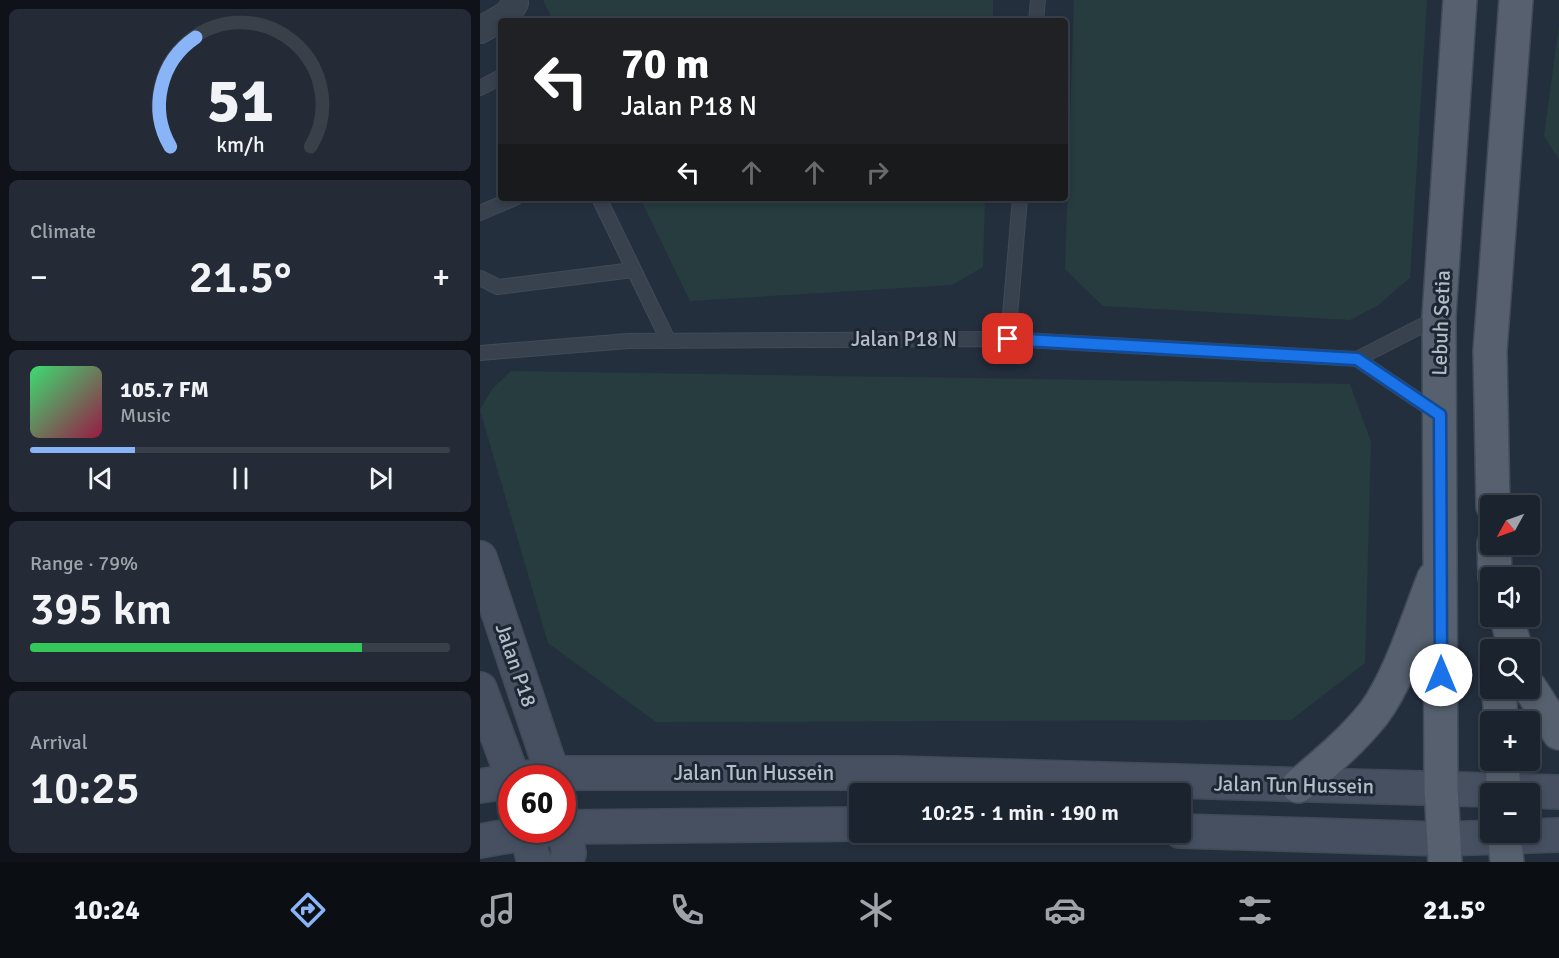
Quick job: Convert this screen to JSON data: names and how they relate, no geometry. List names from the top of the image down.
{
  "streets": {
    "main road": ["Lebuh Setia", "Jalan P18", "Jalan Tun Hussein"],
    "lane": ["Jalan P18 N"]
  },
  "crossings": [
    ["Lebuh Setia", "Jalan Tun Hussein"]
  ],
  "north": "bottom left",
  "page": {
    "turn": ["70 m", "Jalan P18 N"],
    "tile": [
      "Climate",
      ["Range · 79%", "395 km"],
      ["Arrival", "10:25"]
    ],
    "heat": ["−", "21.5°", "+"],
    "song": ["105.7 FM", "Music"],
    "map_buttons": ["+", "−"],
    "limit": "60",
    "trip": "10:25 · 1 min · 190 m",
    "tabs": ["10:24", "21.5°"],
    "gauge": ["51", "km/h"]
  }
}
